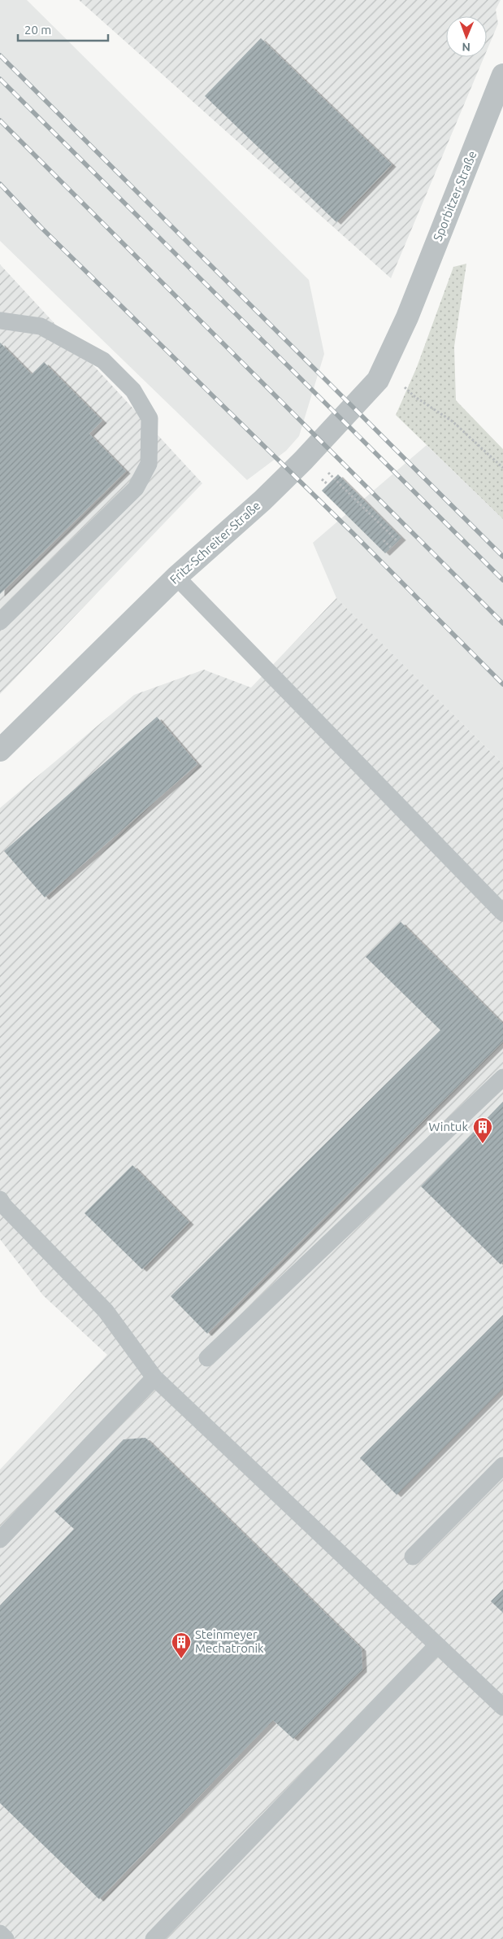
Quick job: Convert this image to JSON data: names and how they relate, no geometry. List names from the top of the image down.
{
  "streets": {
    "street": ["Sporbitzer Straße", "Fritz-Schreiter-Straße"]
  },
  "crossings": [
    ["Sporbitzer Straße", "Fritz-Schreiter-Straße"]
  ],
  "places": {
    "building": ["Wintuk", "Steinmeyer Mechatronik"]
  },
  "scale_bar": "20 m",
  "north": "bottom"
}
